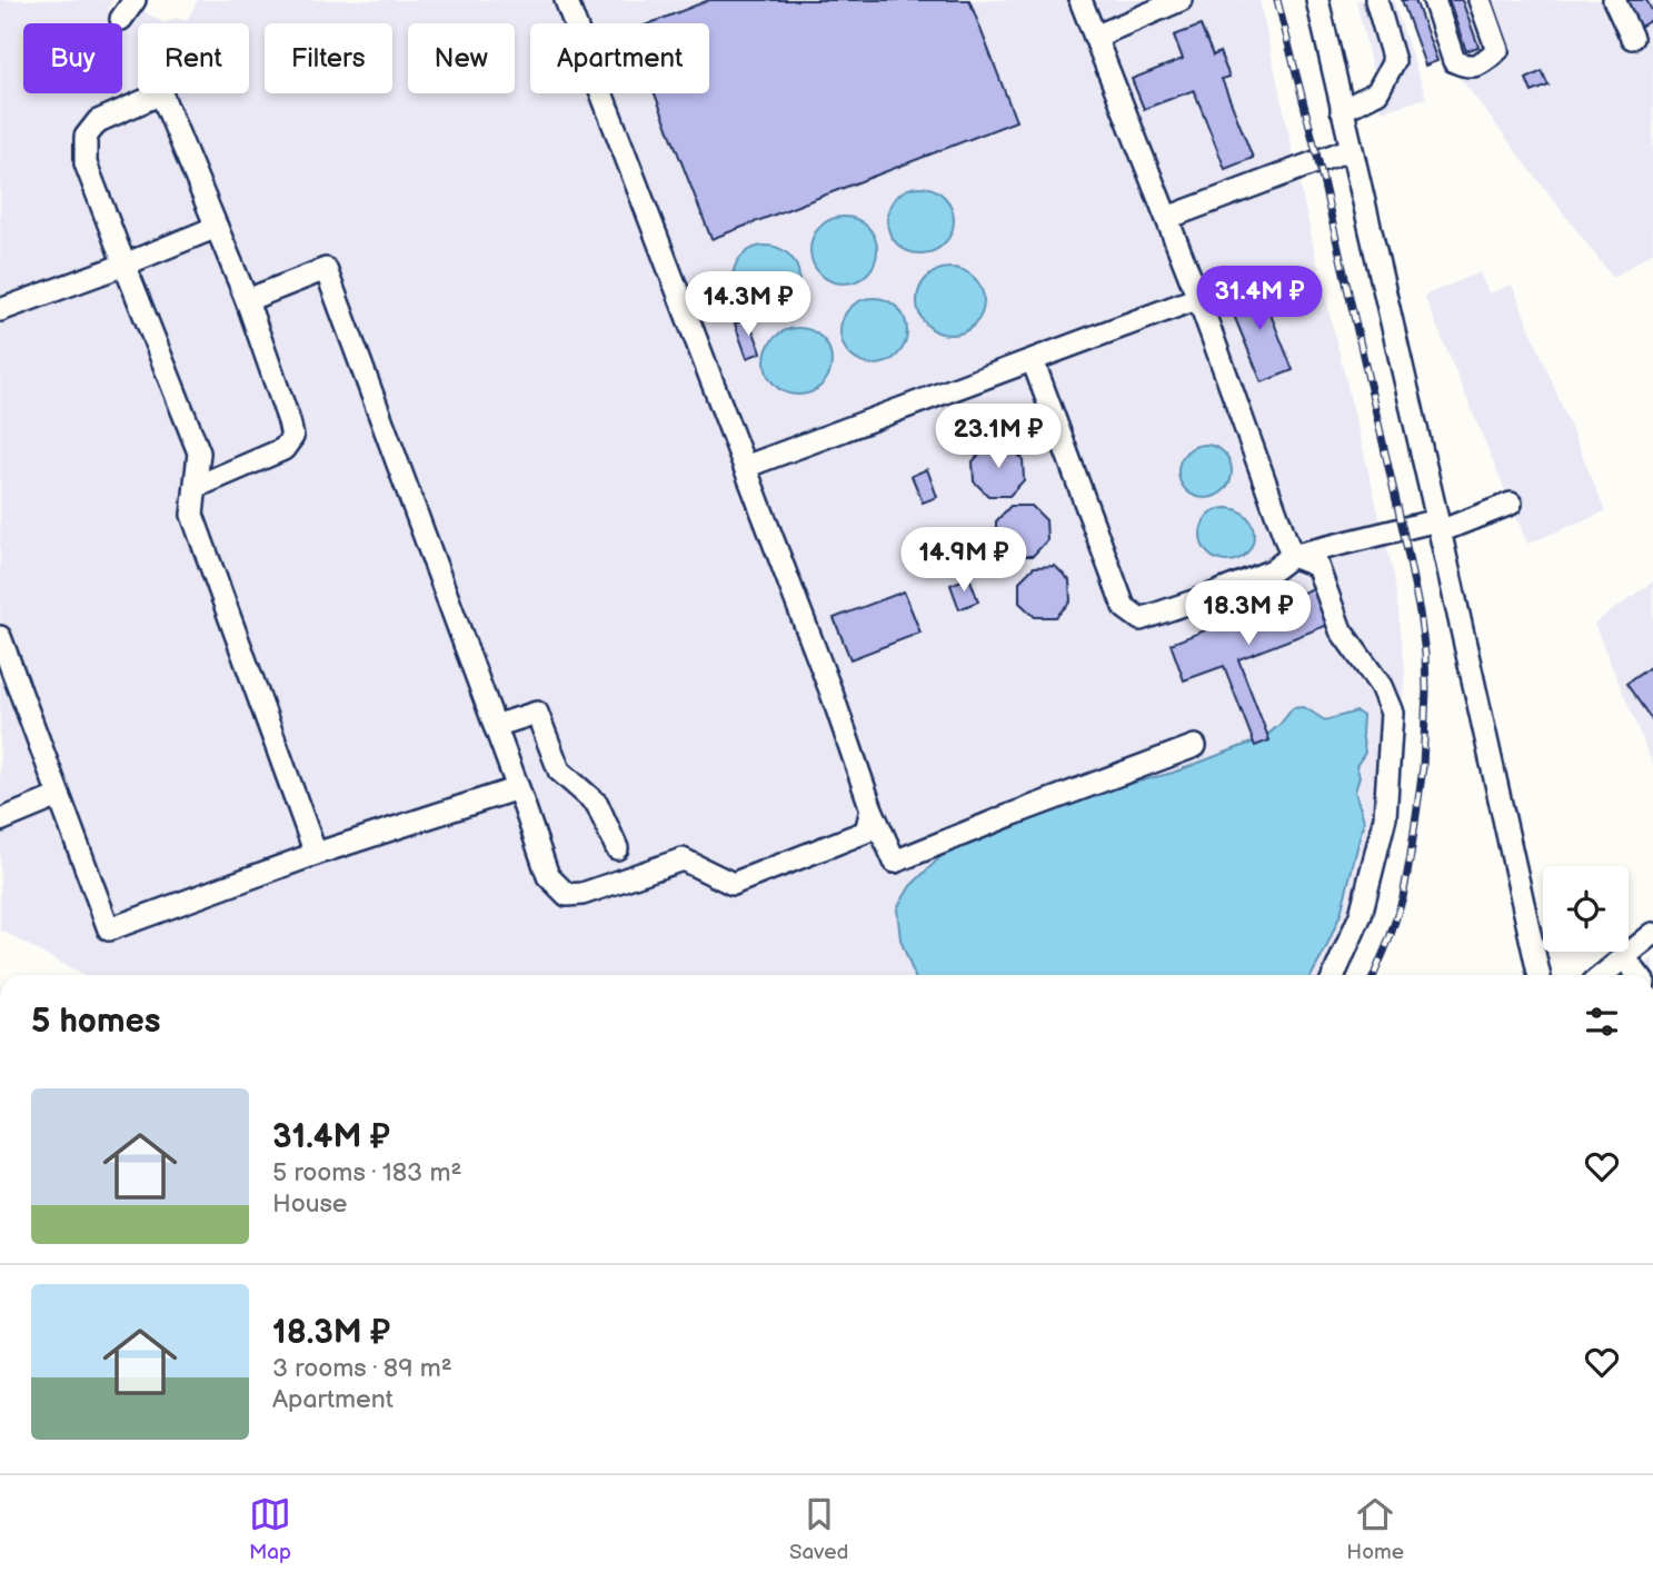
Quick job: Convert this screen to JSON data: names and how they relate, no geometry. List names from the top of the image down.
{
  "page": {
    "chip": [
      "Buy",
      "Rent",
      "Filters",
      "New",
      "Apartment"
    ],
    "price": [
      "31.4M ₽",
      "14.3M ₽",
      "23.1M ₽",
      "14.9M ₽",
      "18.3M ₽"
    ],
    "heading": "5 homes",
    "list": [
      {
        "name": "31.4M ₽",
        "note": "5 rooms · 183 m² · House"
      },
      {
        "name": "18.3M ₽",
        "note": "3 rooms · 89 m² · Apartment"
      }
    ],
    "tabs": ["Map", "Saved", "Home"]
  }
}
